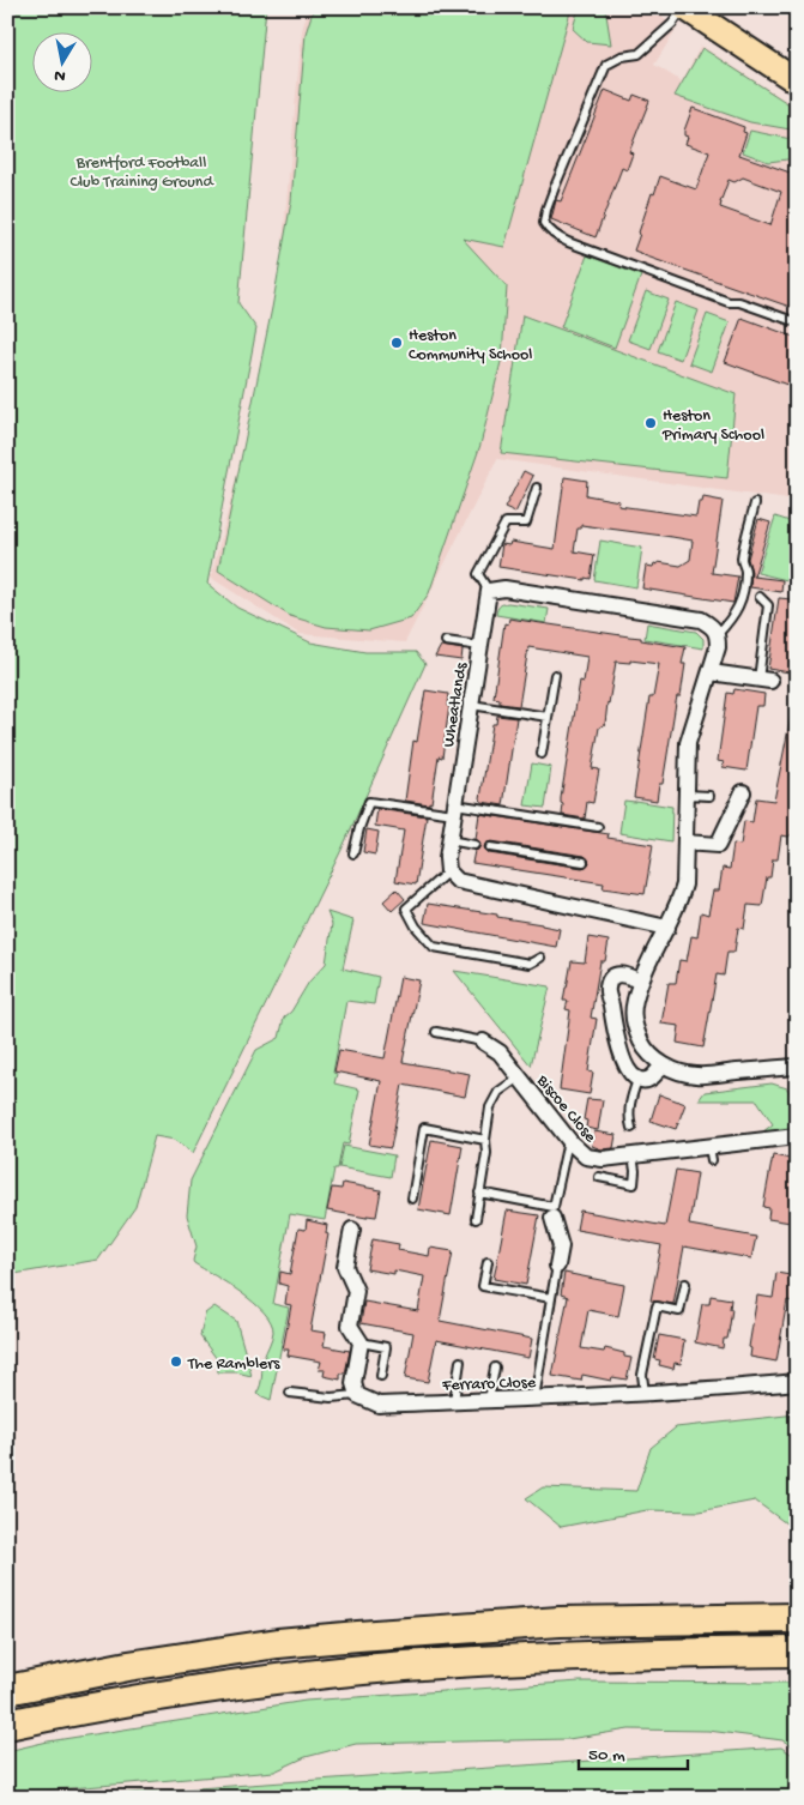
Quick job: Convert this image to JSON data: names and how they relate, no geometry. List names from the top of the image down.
{
  "streets": {
    "street": ["Wheatlands", "Biscoe Close", "Ferraro Close"]
  },
  "parks": ["Brentford Football Club Training Ground"],
  "places": ["Heston Community School", "Heston Primary School", "The Ramblers"],
  "scale_bar": "50 m",
  "north": "bottom"
}
